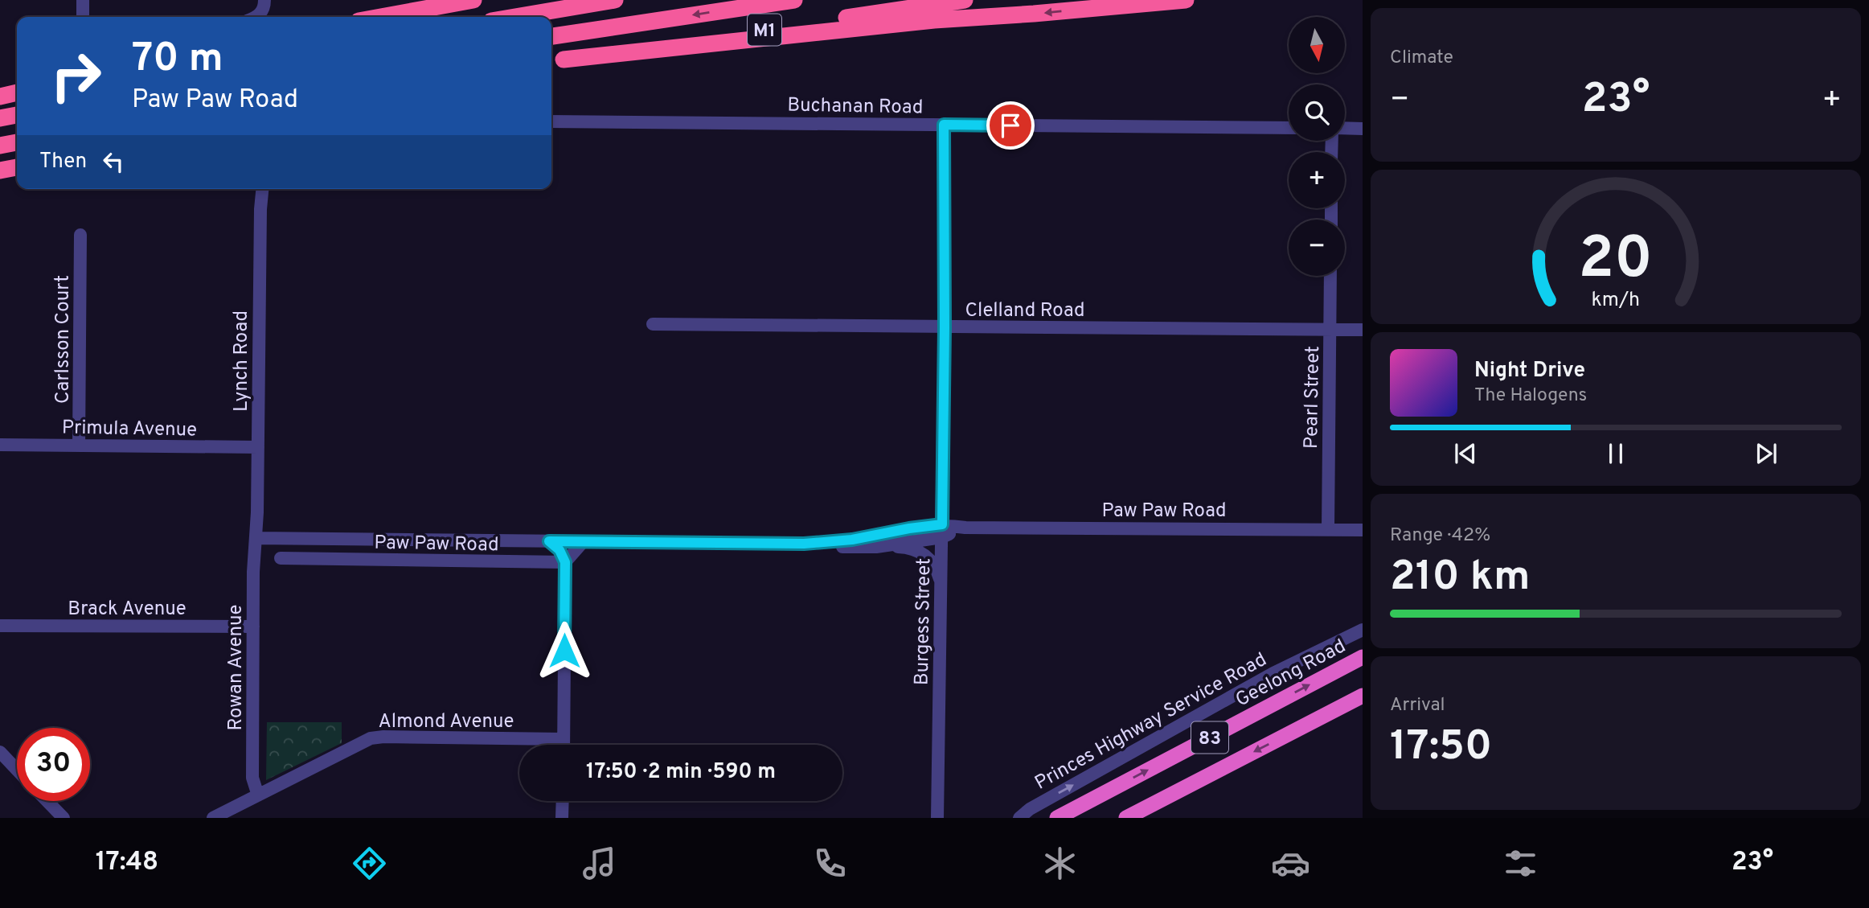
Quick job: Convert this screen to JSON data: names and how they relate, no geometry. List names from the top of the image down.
{
  "streets": {
    "highway": ["M1", "Geelong Road", "83"],
    "street": [
      "Buchanan Road",
      "Clelland Road",
      "Carlsson Court",
      "Lynch Road",
      "Pearl Street",
      "Primula Avenue",
      "Paw Paw Road",
      "Brack Avenue",
      "Burgess Street",
      "Rowan Avenue",
      "Almond Avenue",
      "Princes Highway Service Road"
    ]
  },
  "crossings": [
    ["Buchanan Road", "Burgess Street"],
    ["Clelland Road", "Pearl Street"],
    ["Clelland Road", "Burgess Street"],
    ["Carlsson Court", "Primula Avenue"],
    ["Lynch Road", "Primula Avenue"],
    ["Lynch Road", "Paw Paw Road"],
    ["Lynch Road", "Rowan Avenue"],
    ["Pearl Street", "Paw Paw Road"],
    ["Paw Paw Road", "Burgess Street"],
    ["Paw Paw Road", "Rowan Avenue"],
    ["Brack Avenue", "Rowan Avenue"],
    ["Rowan Avenue", "Almond Avenue"]
  ],
  "one_way": ["Princes Highway Service Road"],
  "north": "bottom",
  "page": {
    "tile": [
      "Climate",
      ["Range · 42%", "210 km"],
      ["Arrival", "17:50"]
    ],
    "map_buttons": ["+", "−"],
    "turn": ["70 m", "Paw Paw Road"],
    "heat": ["−", "23°", "+"],
    "then": "Then",
    "song": ["Night Drive", "The Halogens"],
    "limit": "30",
    "trip": "17:50 · 2 min · 590 m",
    "tabs": ["17:48", "23°"],
    "gauge": ["20", "km/h"]
  }
}
